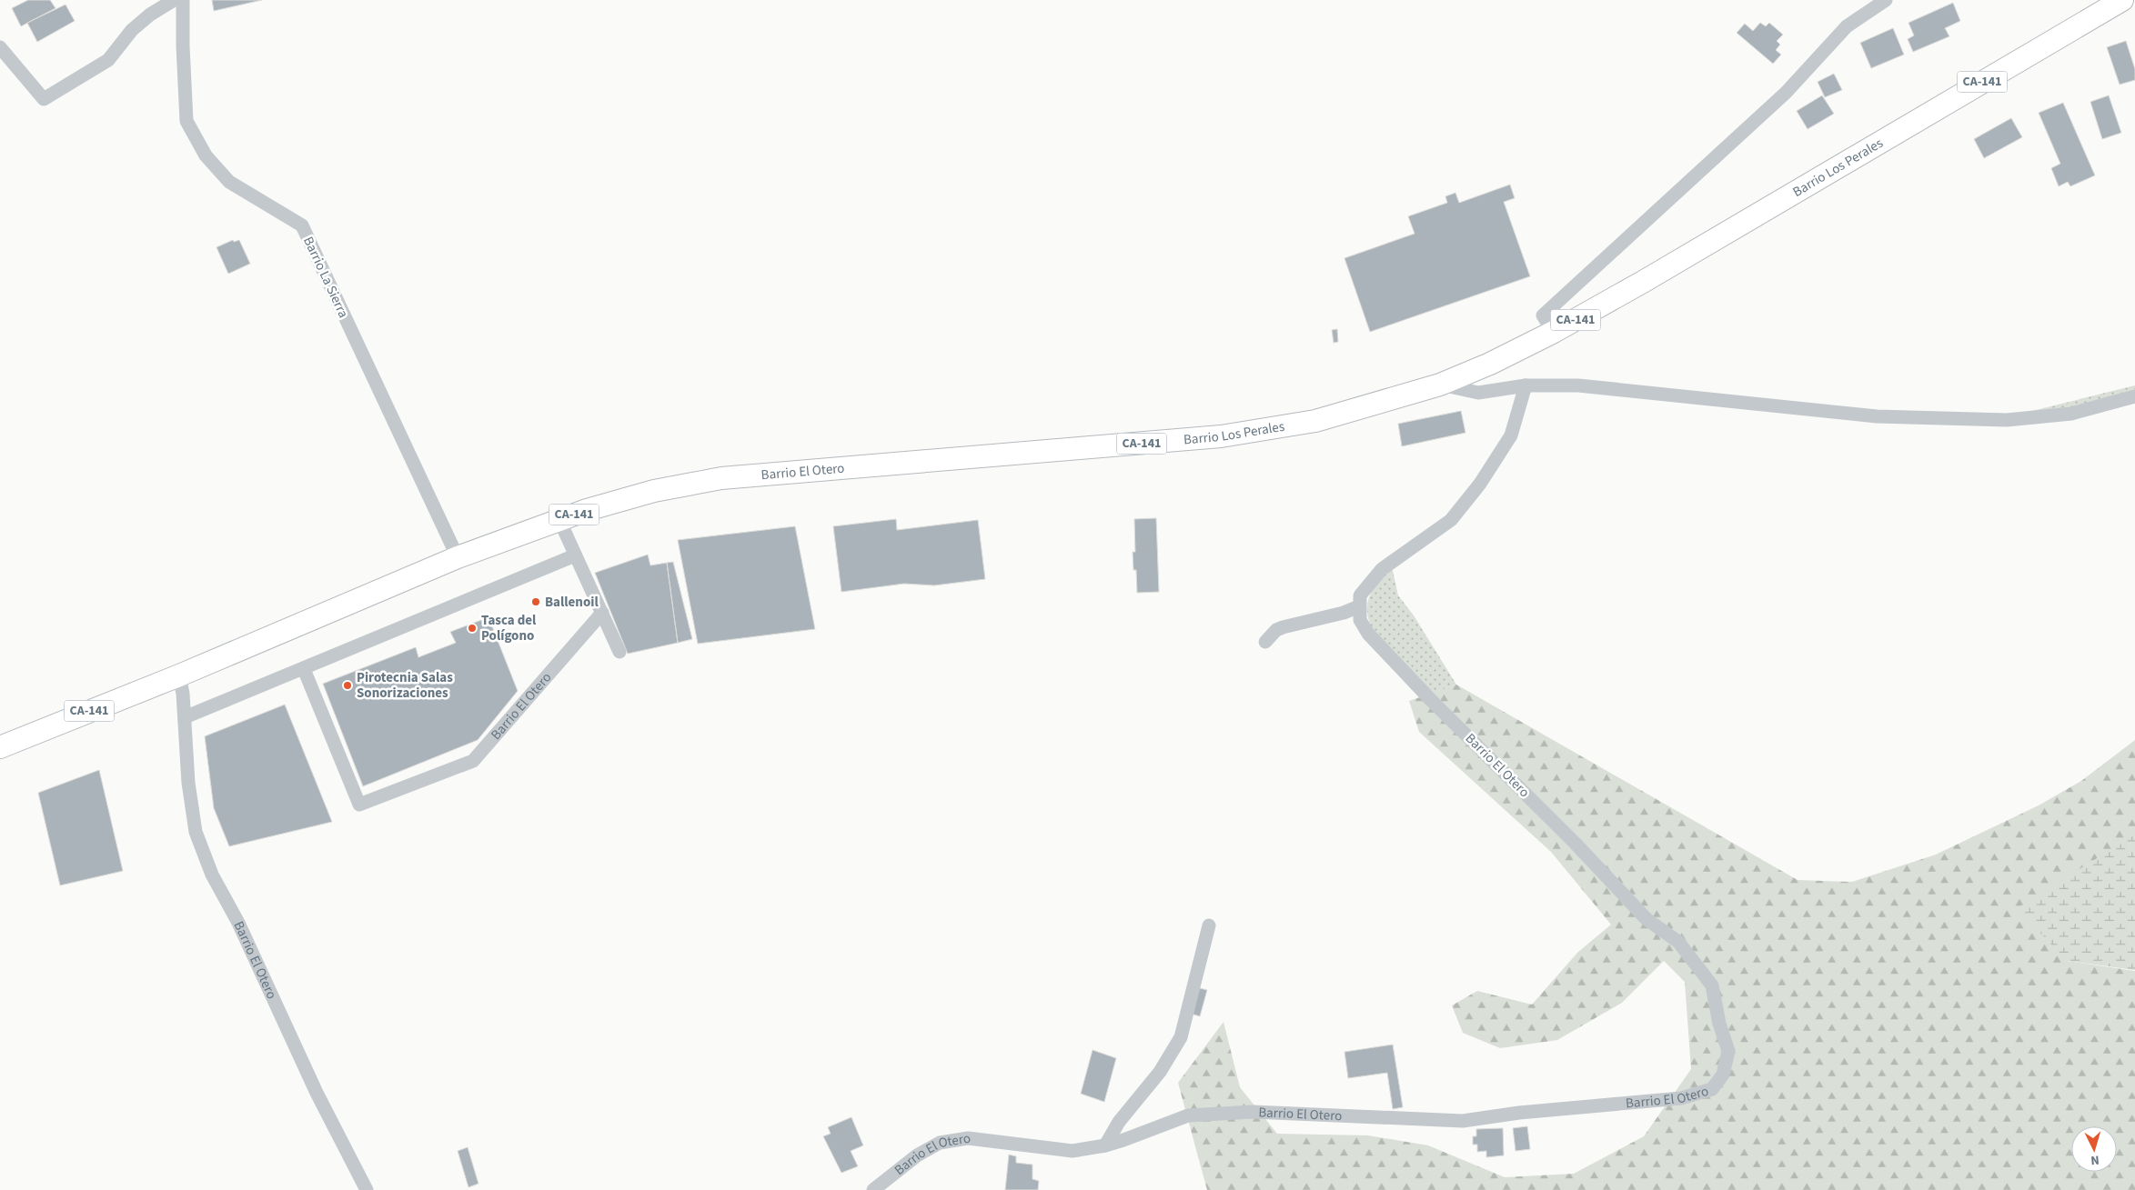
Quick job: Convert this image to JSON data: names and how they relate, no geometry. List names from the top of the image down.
{
  "streets": {
    "main road": ["CA-141", "Barrio Los Perales", "Barrio El Otero"],
    "street": ["Barrio La Sierra"]
  },
  "crossings": [
    ["Barrio Los Perales", "Barrio El Otero"],
    ["Barrio La Sierra", "Barrio El Otero"]
  ],
  "places": ["Ballenoil", "Tasca del Polígono", "Pirotecnia Salas Sonorizaciones"],
  "north": "bottom"
}
